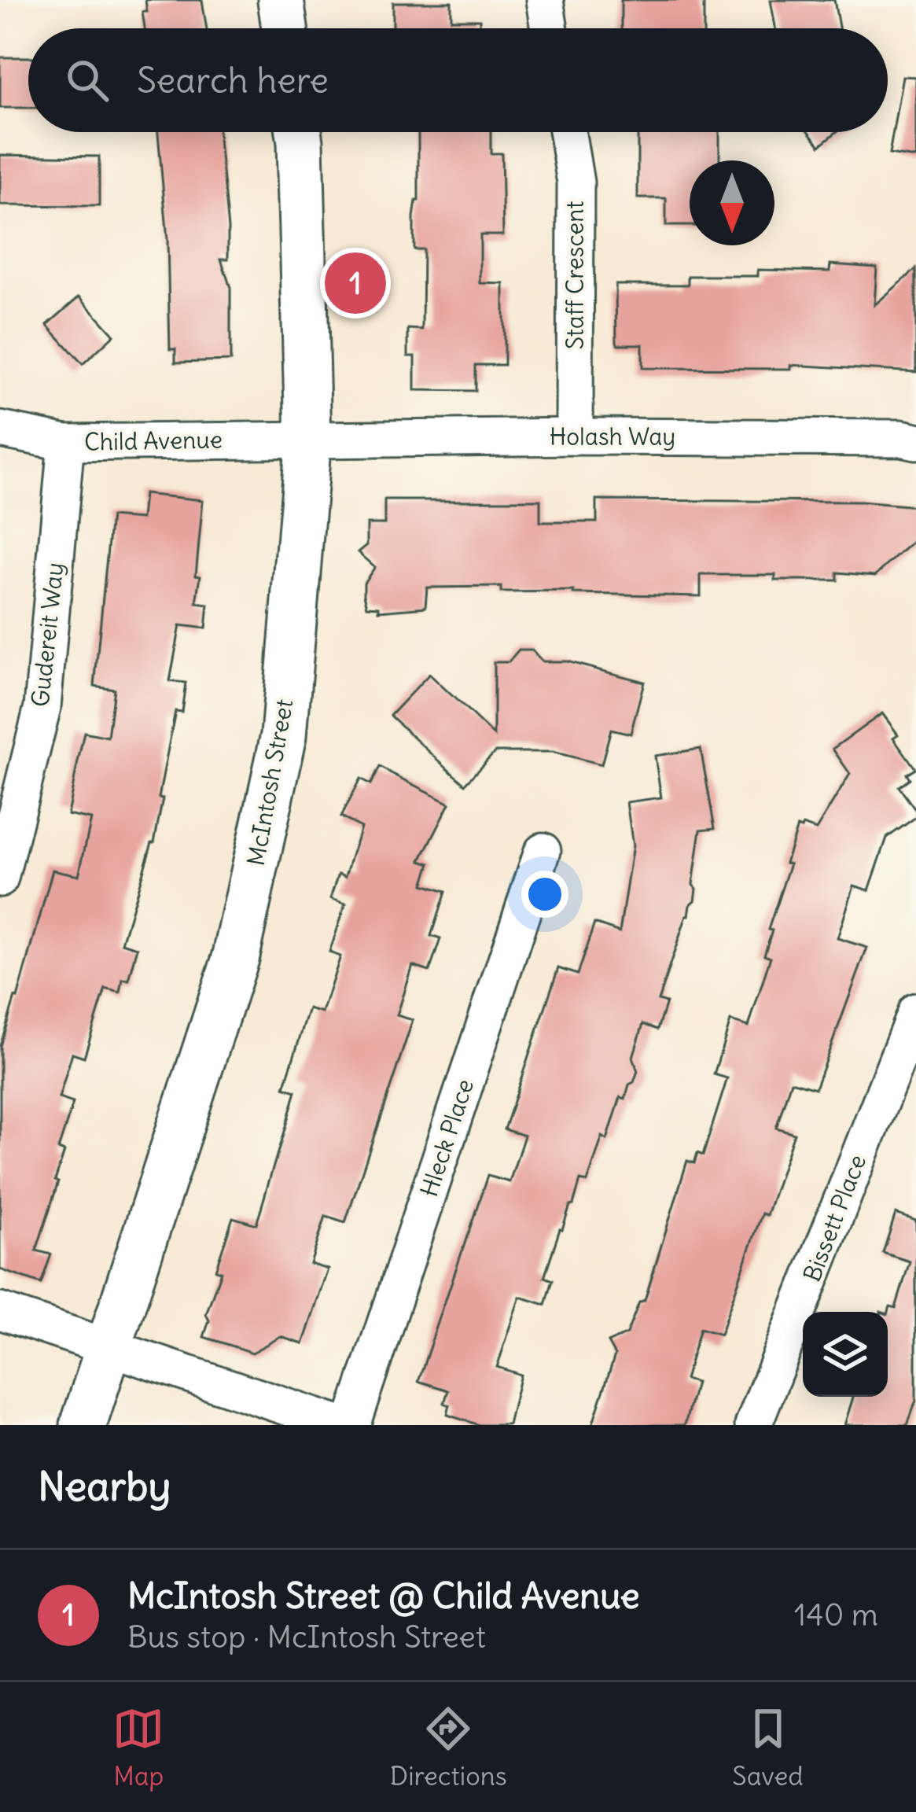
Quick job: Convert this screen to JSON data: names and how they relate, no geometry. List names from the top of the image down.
{
  "streets": {
    "street": [
      "Staff Crescent",
      "Holash Way",
      "Child Avenue",
      "Gudereit Way",
      "McIntosh Street",
      "Hleck Place",
      "Bissett Place"
    ]
  },
  "crossings": [
    ["Staff Crescent", "Holash Way"],
    ["Holash Way", "Child Avenue"],
    ["Holash Way", "McIntosh Street"],
    ["Child Avenue", "Gudereit Way"],
    ["Child Avenue", "McIntosh Street"]
  ],
  "north": "bottom",
  "page": {
    "search": "Search here",
    "pins": "1",
    "heading": "Nearby",
    "list": [
      {
        "mark": "1",
        "name": "McIntosh Street @ Child Avenue",
        "note": "Bus stop · McIntosh Street",
        "value": "140 m"
      }
    ],
    "nav": ["Map", "Directions", "Saved"]
  }
}
